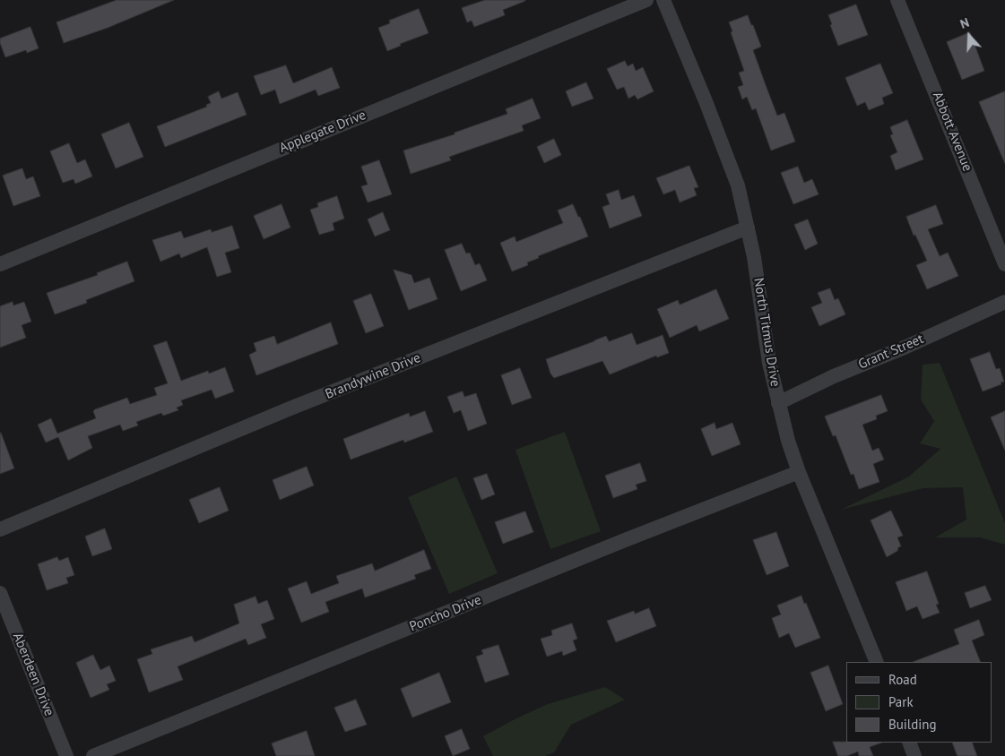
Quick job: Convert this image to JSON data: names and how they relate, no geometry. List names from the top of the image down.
{
  "streets": {
    "street": [
      "Applegate Drive",
      "Abbott Avenue",
      "North Titmus Drive",
      "Grant Street",
      "Brandywine Drive",
      "Poncho Drive",
      "Aberdeen Drive"
    ]
  },
  "crossings": [
    ["North Titmus Drive", "Grant Street"],
    ["North Titmus Drive", "Brandywine Drive"],
    ["North Titmus Drive", "Poncho Drive"]
  ],
  "legend": ["Road", "Park", "Building"],
  "north": "top"
}
